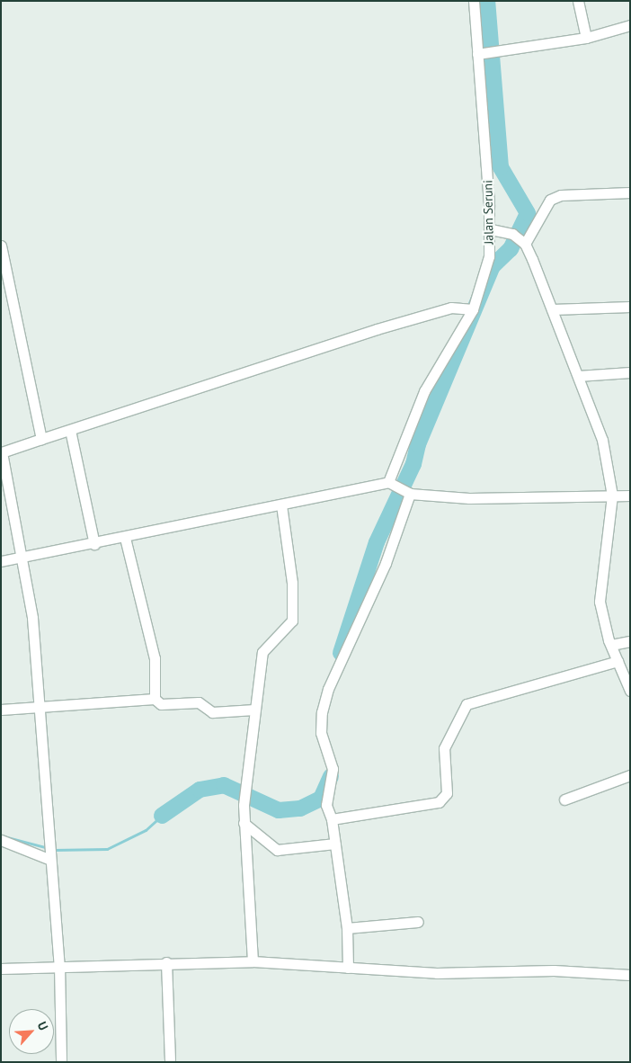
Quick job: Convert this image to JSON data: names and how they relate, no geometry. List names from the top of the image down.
{
  "streets": {
    "street": ["Jalan Seruni"]
  },
  "north": "top right"
}
